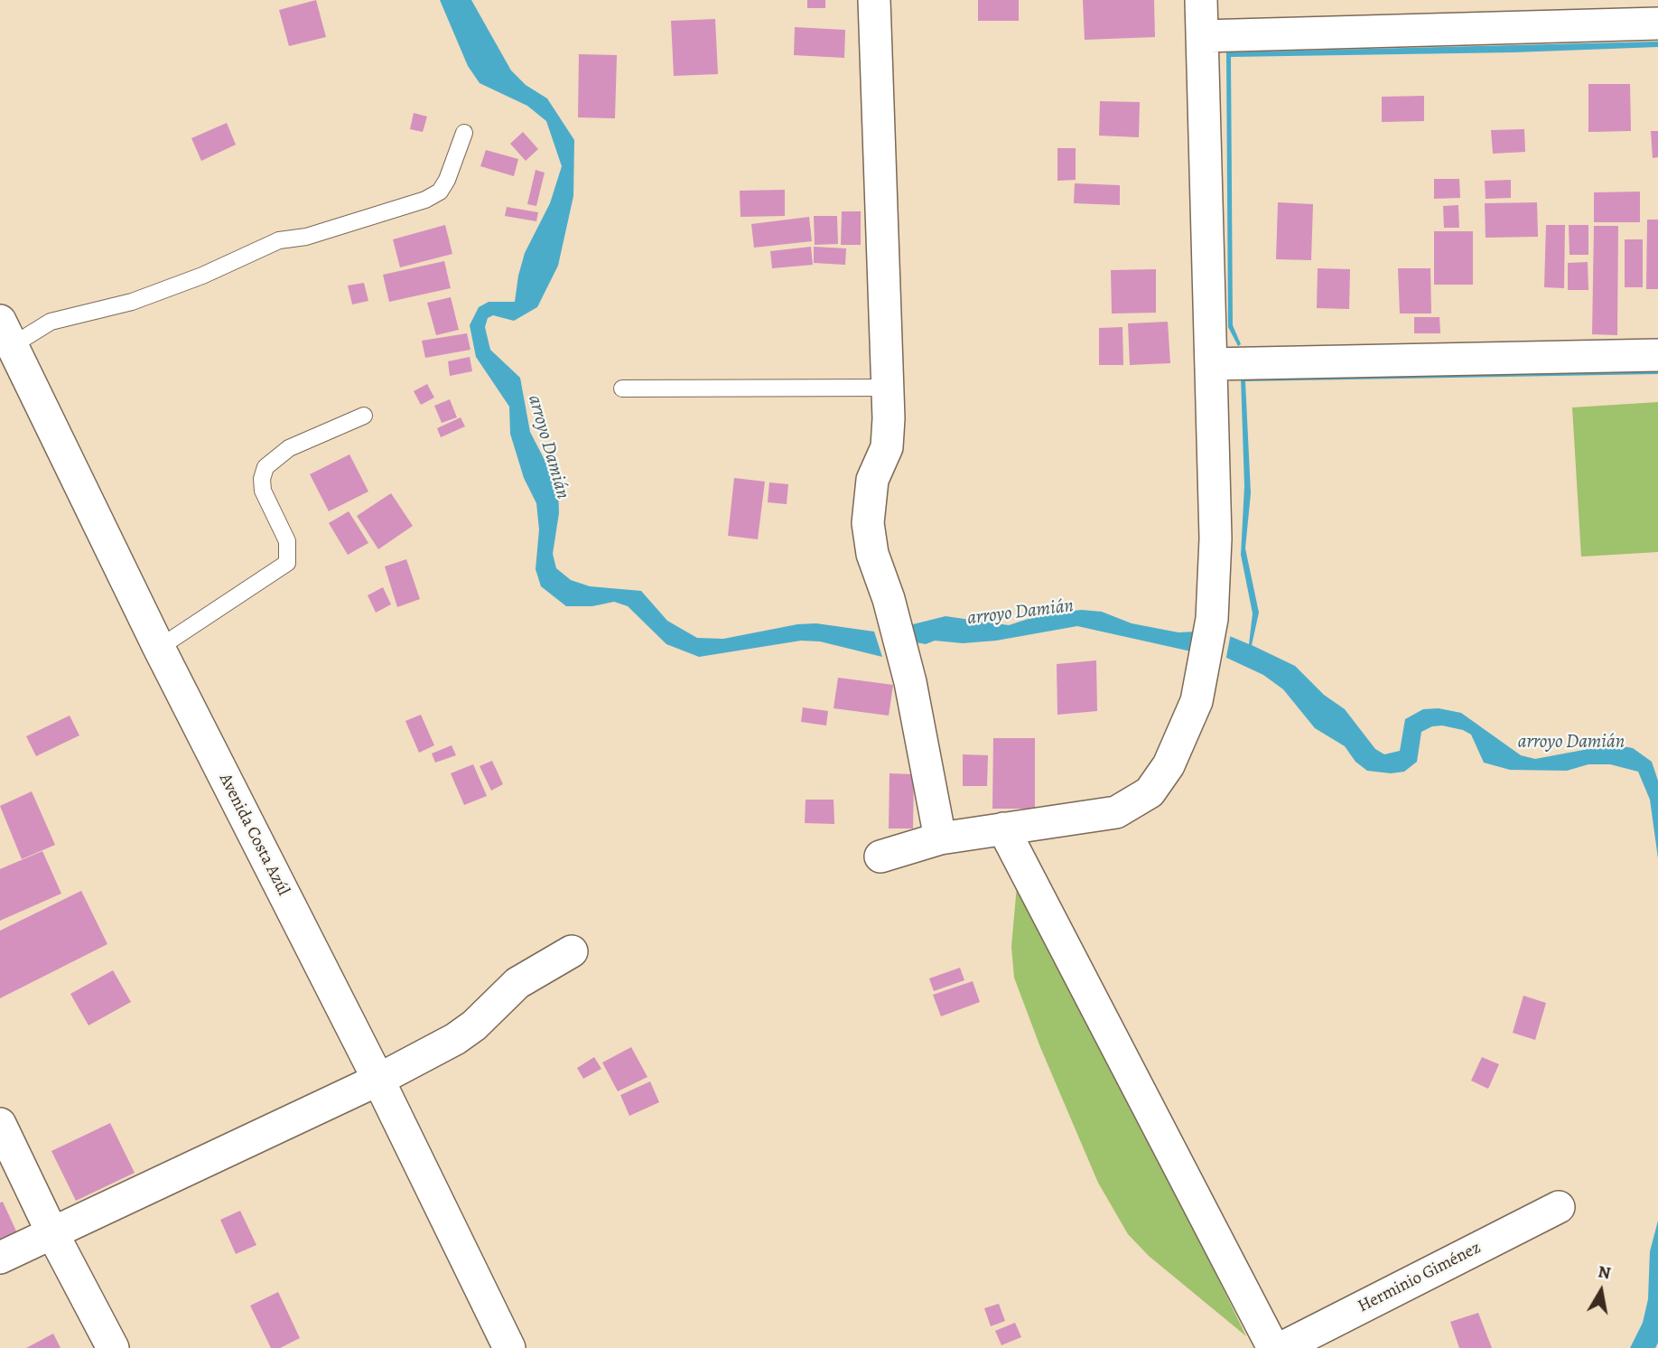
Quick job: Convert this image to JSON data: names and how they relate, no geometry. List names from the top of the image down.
{
  "streets": {
    "street": ["Avenida Costa Azúl", "Herminio Giménez"]
  },
  "water": ["arroyo Damián"],
  "north": "top"
}
